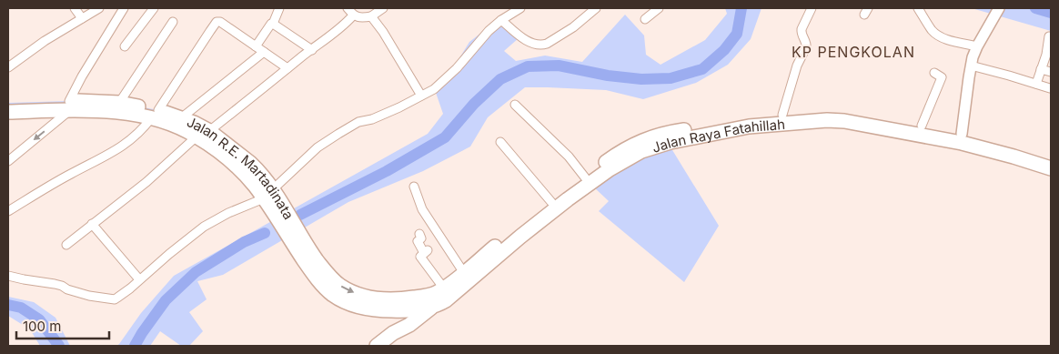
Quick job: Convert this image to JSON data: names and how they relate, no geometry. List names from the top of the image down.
{
  "streets": {
    "highway": ["Jalan Raya Fatahillah", "Jalan R.E. Martadinata"]
  },
  "crossings": [
    ["Jalan Raya Fatahillah", "Jalan R.E. Martadinata"]
  ],
  "districts": ["KP PENGKOLAN"],
  "scale_bar": "100 m"
}
